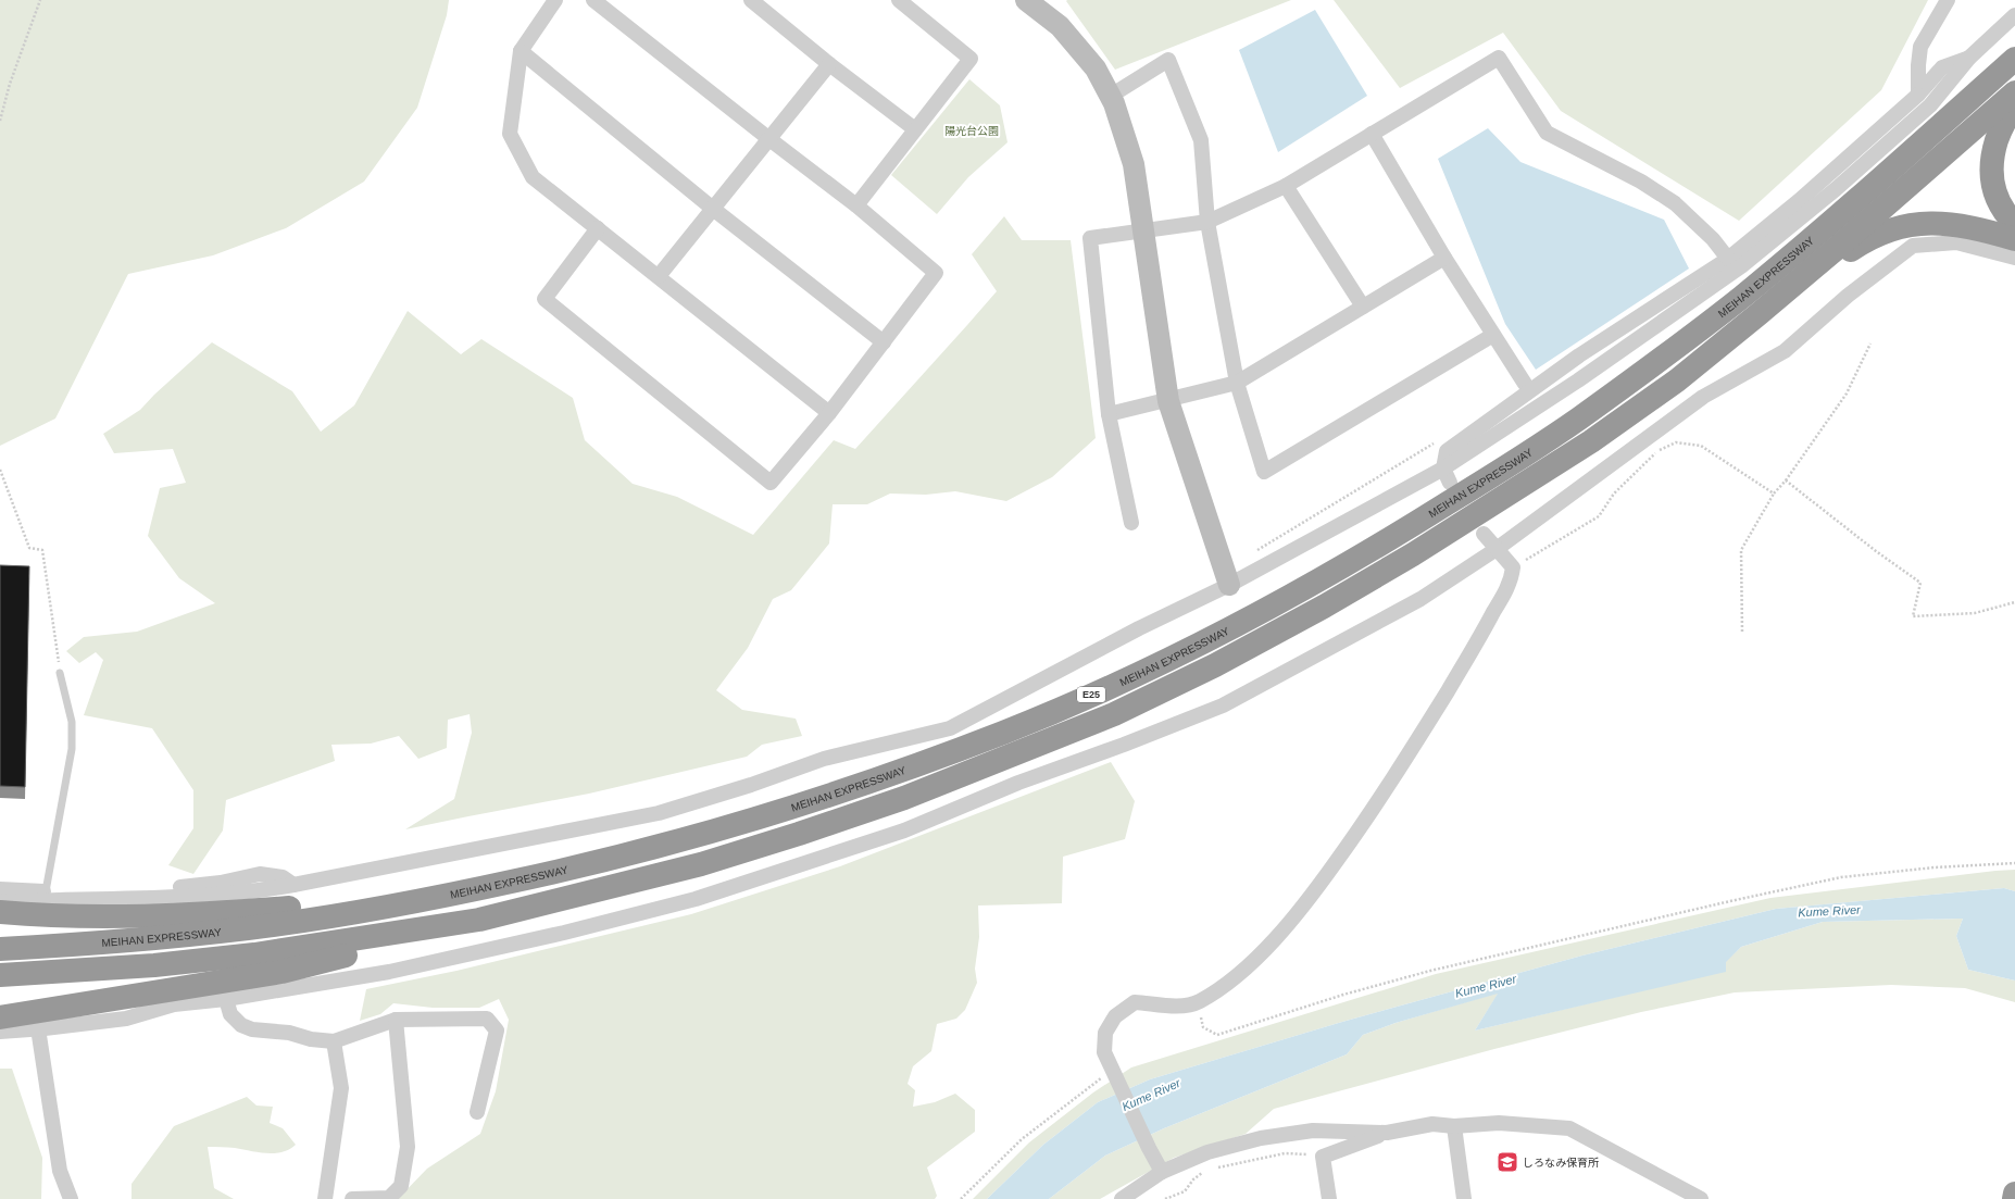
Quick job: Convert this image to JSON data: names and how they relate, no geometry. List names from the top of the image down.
{
  "streets": {
    "highway": ["MEIHAN EXPRESSWAY", "E25"]
  },
  "water": ["Kume River"],
  "parks": ["陽光台公園"],
  "places": {
    "school or university": ["しろなみ保育所"]
  }
}
